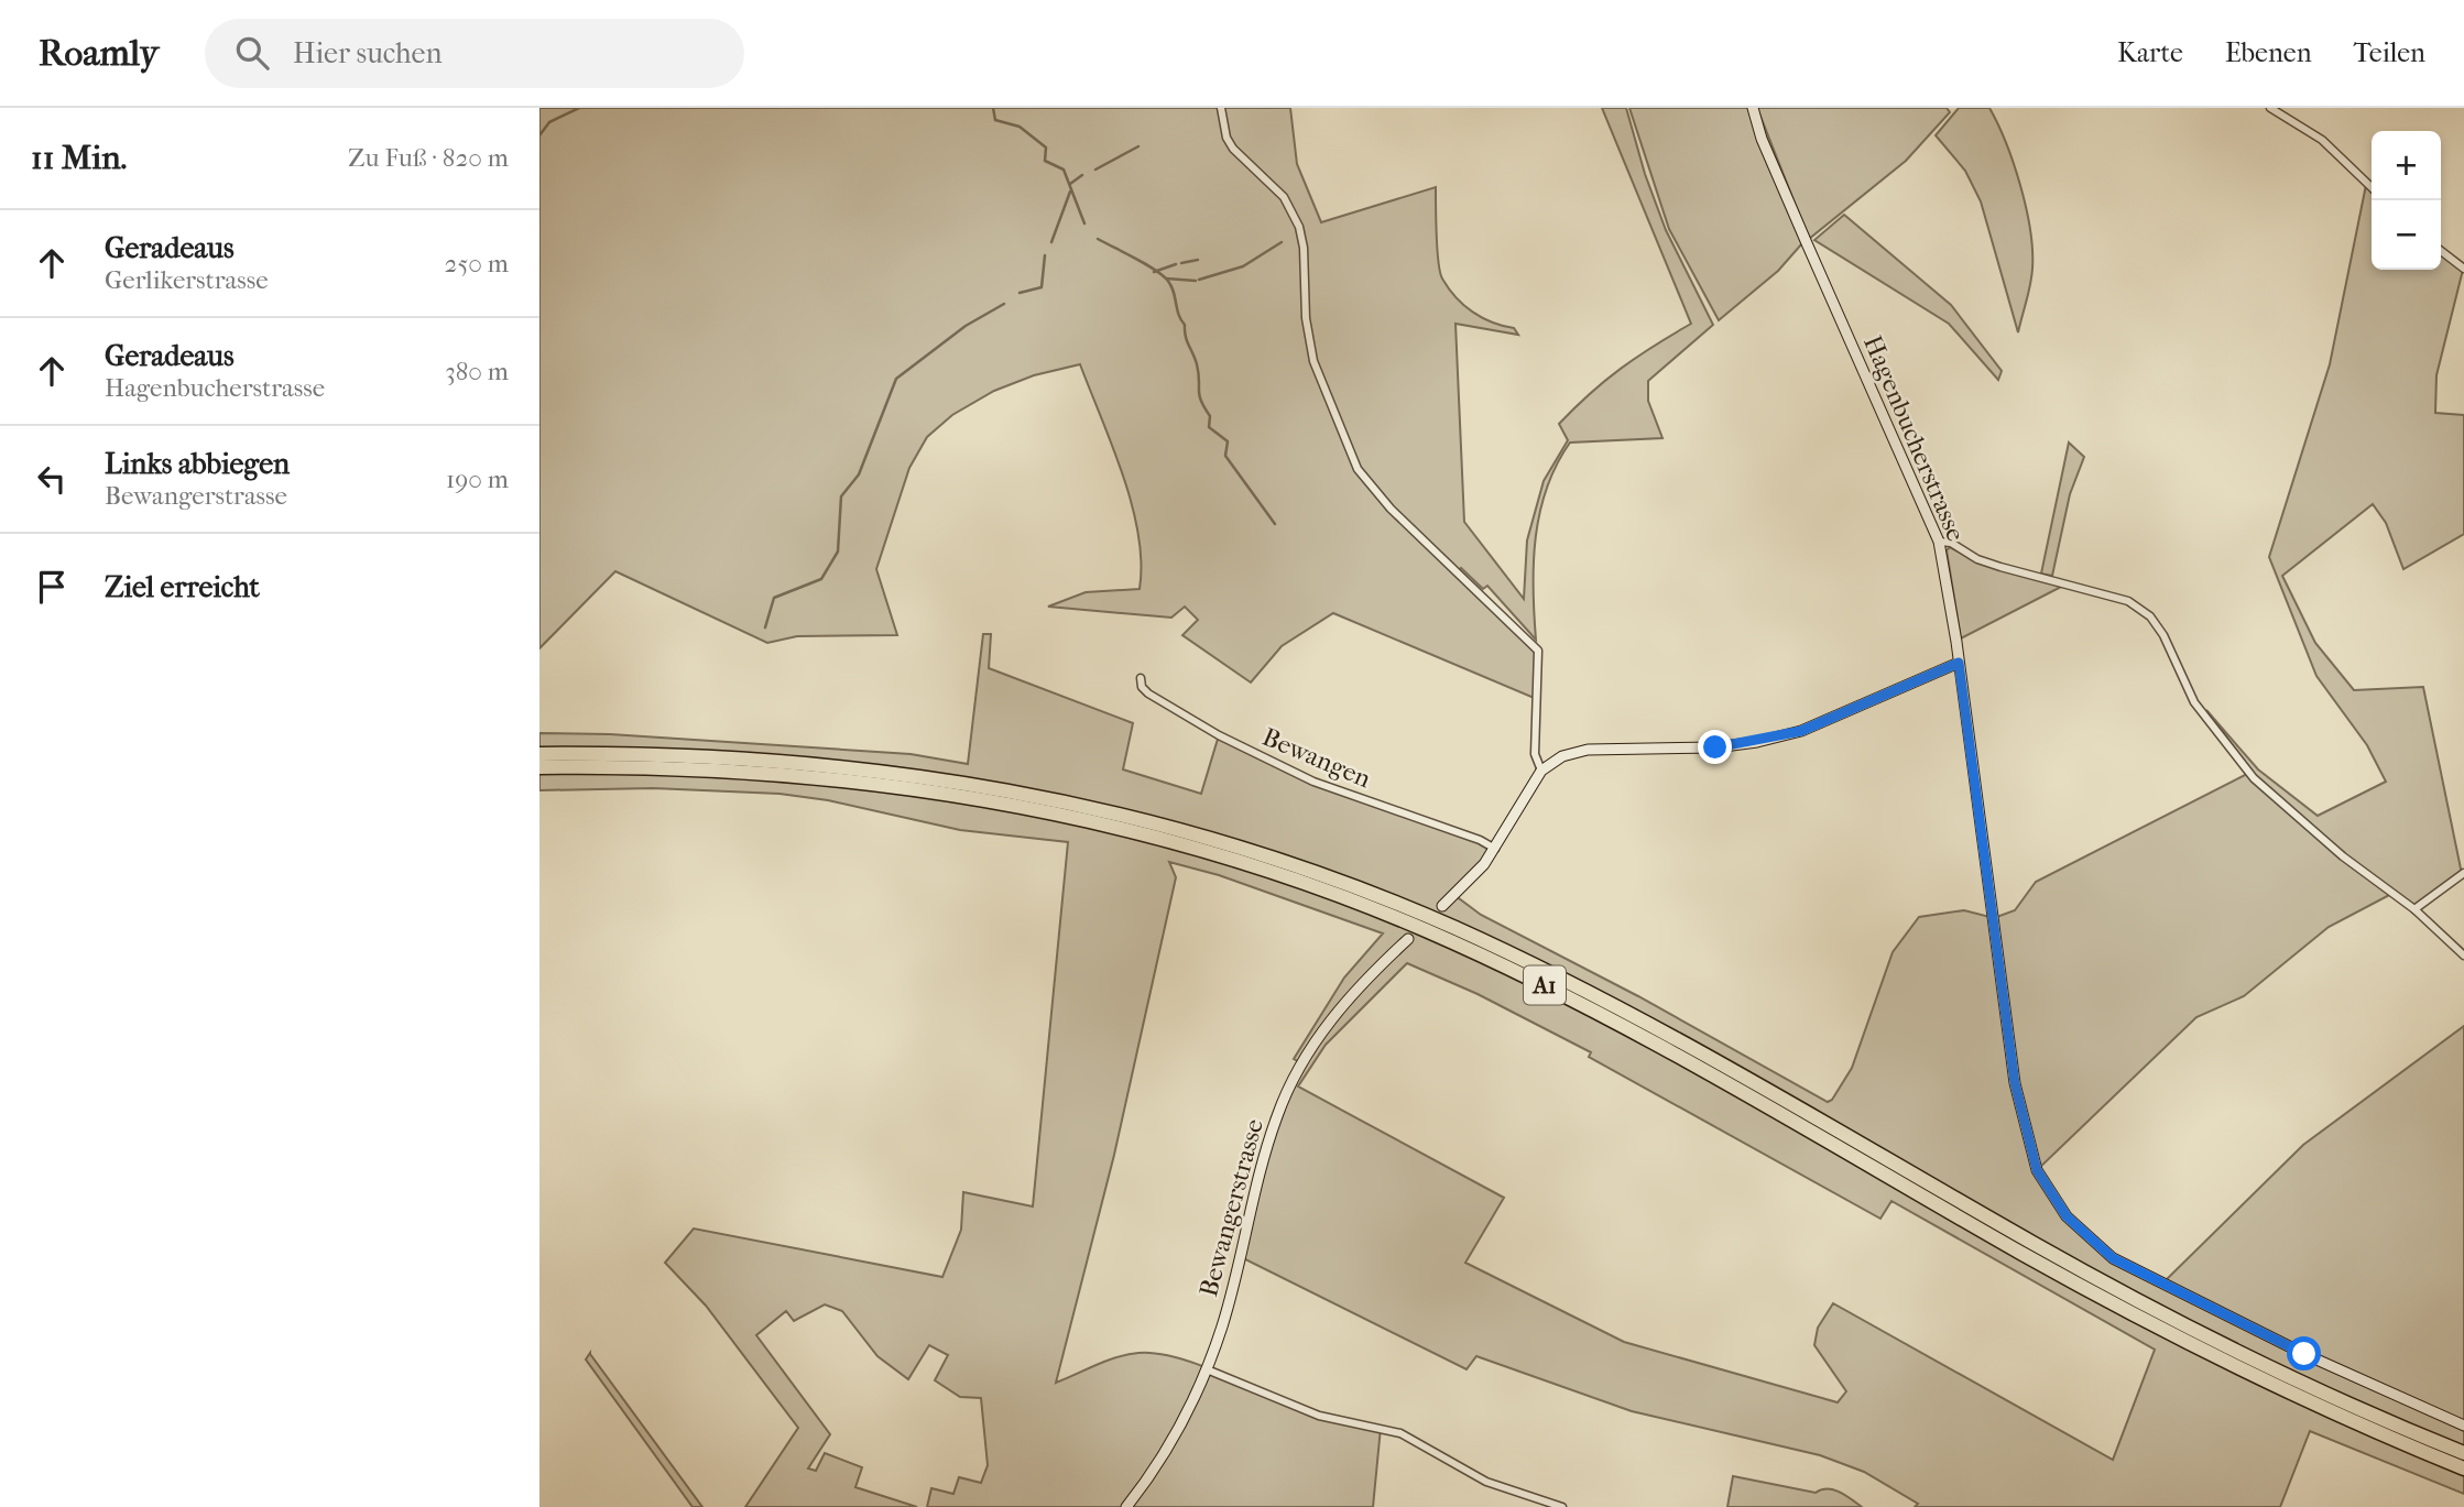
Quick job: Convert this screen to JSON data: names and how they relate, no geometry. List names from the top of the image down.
{
  "streets": {
    "highway": ["A1"],
    "street": ["Hagenbucherstrasse", "Bewangen", "Bewangerstrasse"]
  },
  "page": {
    "header": "Roamly",
    "search": "Hier suchen",
    "nav": ["Karte", "Ebenen", "Teilen"],
    "heading": ["11 Min.", "Zu Fuß · 820 m"],
    "map_buttons": ["+", "−"],
    "list": [
      ["Geradeaus", "Gerlikerstrasse", "250 m"],
      ["Geradeaus", "Hagenbucherstrasse", "380 m"],
      ["Links abbiegen", "Bewangerstrasse", "190 m"],
      "Ziel erreicht"
    ]
  }
}
